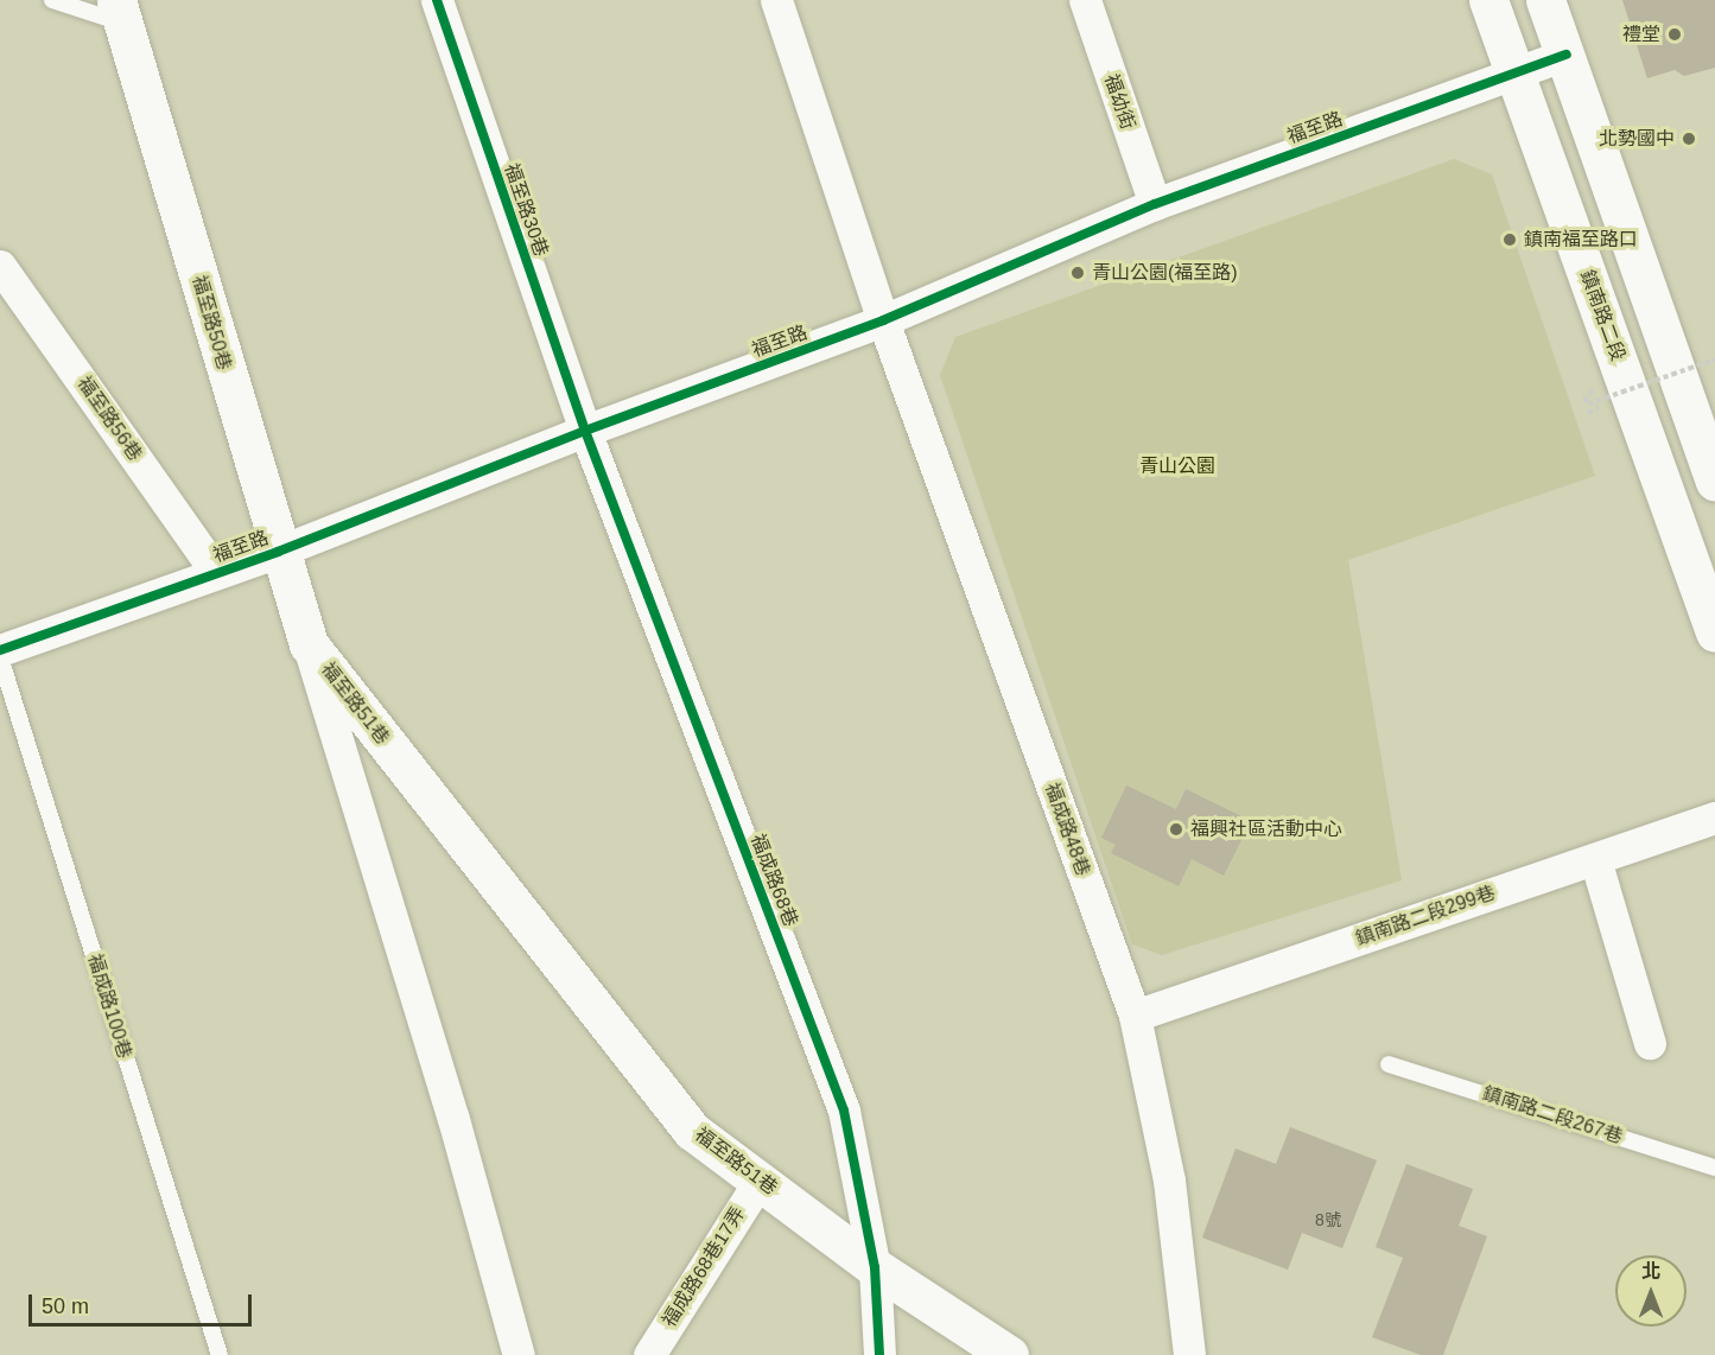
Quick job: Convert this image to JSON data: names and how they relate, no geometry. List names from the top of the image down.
{
  "streets": {
    "street": [
      "福幼街",
      "福至路",
      "福至路30巷",
      "鎮南路二段",
      "福至路50巷",
      "福至路56巷",
      "福至路51巷",
      "福成路48巷",
      "福成路68巷",
      "鎮南路二段299巷",
      "福成路68巷17弄"
    ],
    "lane": ["福成路100巷", "鎮南路二段267巷"]
  },
  "crossings": [
    ["福幼街", "福至路"],
    ["福至路", "福至路30巷"],
    ["福至路", "鎮南路二段"],
    ["福至路", "福至路50巷"],
    ["福至路", "福至路56巷"],
    ["福至路", "福成路48巷"],
    ["福至路", "福成路68巷"],
    ["福至路30巷", "福成路68巷"],
    ["福至路50巷", "福至路51巷"],
    ["福至路51巷", "福成路68巷"],
    ["福至路51巷", "福成路68巷17弄"],
    ["福成路48巷", "鎮南路二段299巷"]
  ],
  "parks": ["青山公園"],
  "places": [
    "禮堂",
    "北勢國中",
    "鎮南福至路口",
    "青山公園(福至路)",
    "福興社區活動中心"
  ],
  "house_numbers": ["8號"],
  "scale_bar": "50 m",
  "north": "top"
}
